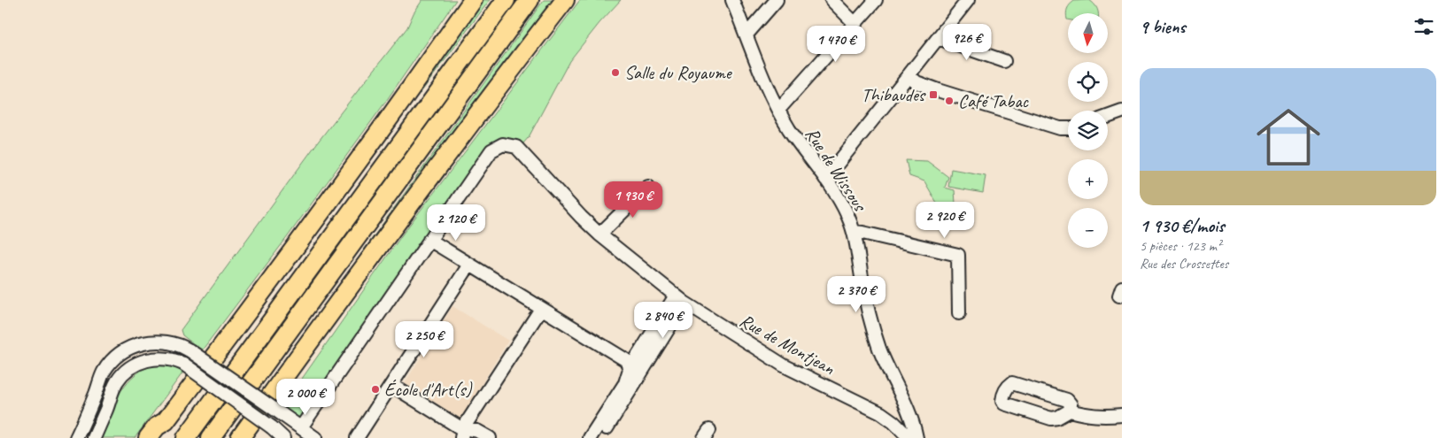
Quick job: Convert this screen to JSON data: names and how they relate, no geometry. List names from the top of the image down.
{
  "streets": {
    "street": ["Rue de Wissous", "Rue de Montjean"]
  },
  "places": {
    "other": ["Salle du Royaume", "Café Tabac", "École d'Art(s)"],
    "transit": ["Thibaudes"]
  },
  "north": "bottom",
  "page": {
    "heading": "9 biens",
    "map_buttons": ["+", "−"],
    "price": [
      "926 €",
      "1 470 €",
      "1 930 €",
      "2 920 €",
      "2 120 €",
      "2 370 €",
      "2 840 €",
      "2 250 €",
      "2 000 €"
    ],
    "list": [
      {
        "name": "1 930 €/mois",
        "note": "5 pièces · 123 m² · Rue des Crossettes"
      }
    ]
  }
}
